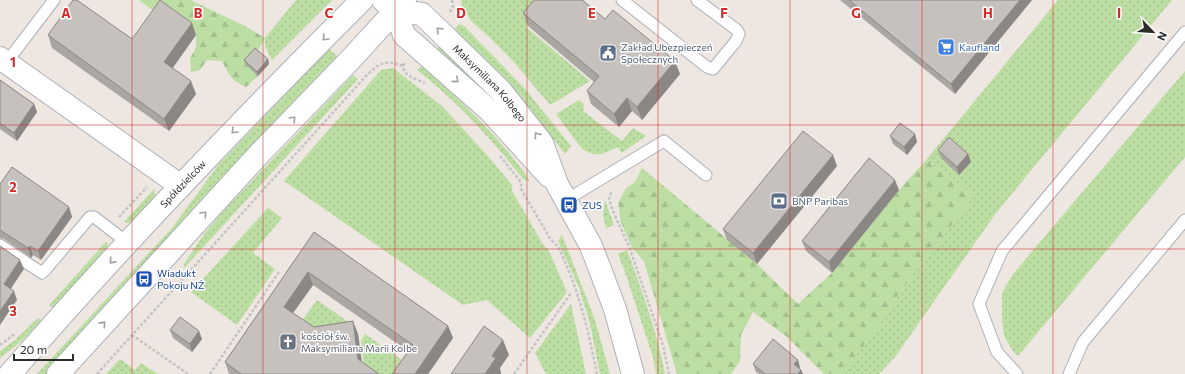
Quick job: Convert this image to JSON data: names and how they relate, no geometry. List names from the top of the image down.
{
  "streets": {
    "street": ["Maksymiliana Kolbego", "Spółdzielców"]
  },
  "places": {
    "supermarket": ["Kaufland"],
    "public building": ["Zakład Ubezpieczeń Społecznych"],
    "bank": ["BNP Paribas"],
    "bus stop": ["ZUS", "Wiadukt Pokoju NŻ"],
    "church": ["kościół św. Maksymiliana Marii Kolbe"]
  },
  "scale_bar": "20 m",
  "north": "bottom right",
  "grid": {
    "columns": [
      "A",
      "B",
      "C",
      "D",
      "E",
      "F",
      "G",
      "H",
      "I"
    ],
    "rows": ["1", "2", "3"]
  }
}
